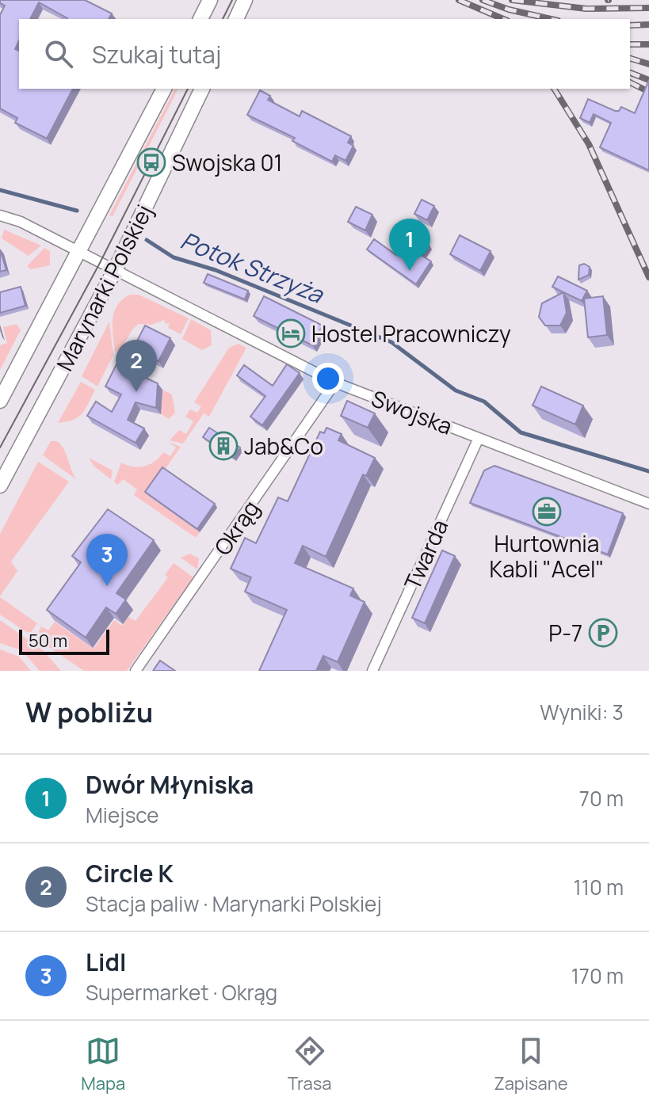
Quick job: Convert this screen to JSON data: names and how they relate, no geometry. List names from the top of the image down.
{
  "streets": {
    "main road": ["Marynarki Polskiej"],
    "street": ["Swojska", "Okrąg", "Twarda"]
  },
  "crossings": [
    ["Marynarki Polskiej", "Swojska"],
    ["Swojska", "Okrąg"],
    ["Swojska", "Twarda"]
  ],
  "water": ["Potok Strzyża"],
  "places": {
    "bus stop": ["Swojska 01"],
    "hotel": ["Hostel Pracowniczy"],
    "building": ["Jab&Co"],
    "office": ["Hurtownia Kabli \"Acel\""],
    "parking": ["P-7"]
  },
  "scale_bar": "50 m",
  "page": {
    "search": "Szukaj tutaj",
    "pins": ["1", "2", "3"],
    "scale": "50 m",
    "heading": ["W pobliżu", "Wyniki: 3"],
    "list": [
      {
        "mark": "1",
        "name": "Dwór Młyniska",
        "note": "Miejsce",
        "value": "70 m"
      },
      {
        "mark": "2",
        "name": "Circle K",
        "note": "Stacja paliw · Marynarki Polskiej",
        "value": "110 m"
      },
      {
        "mark": "3",
        "name": "Lidl",
        "note": "Supermarket · Okrąg",
        "value": "170 m"
      }
    ],
    "nav": ["Mapa", "Trasa", "Zapisane"]
  }
}
